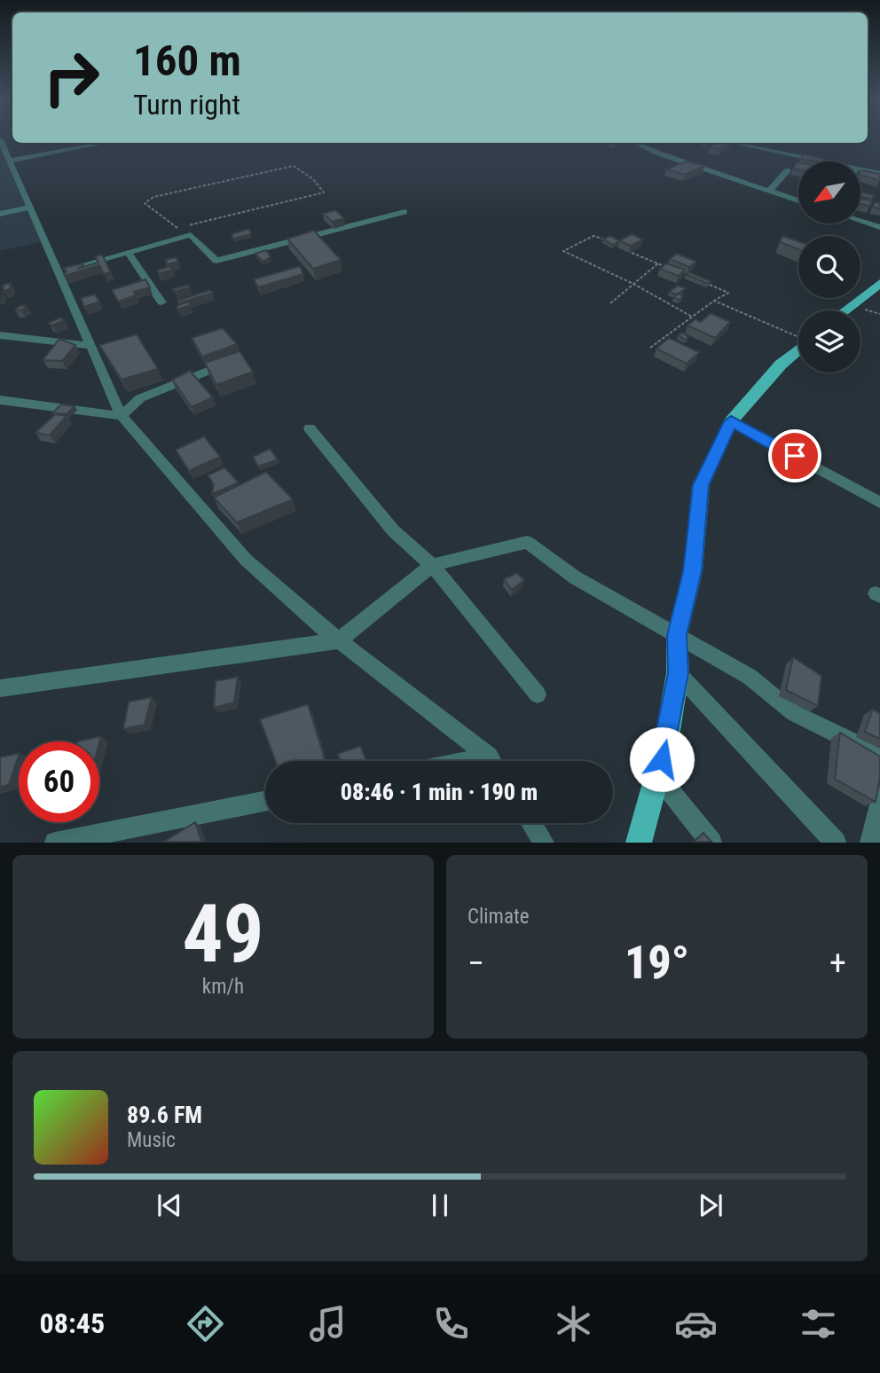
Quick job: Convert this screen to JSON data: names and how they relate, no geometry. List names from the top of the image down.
{
  "north": "bottom left",
  "page": {
    "turn": ["160 m", "Turn right"],
    "limit": "60",
    "trip": "08:46 · 1 min · 190 m",
    "tile": [
      ["49", "km/h"],
      "Climate"
    ],
    "heat": ["−", "19°", "+"],
    "song": ["89.6 FM", "Music"],
    "tabs": "08:45"
  }
}
